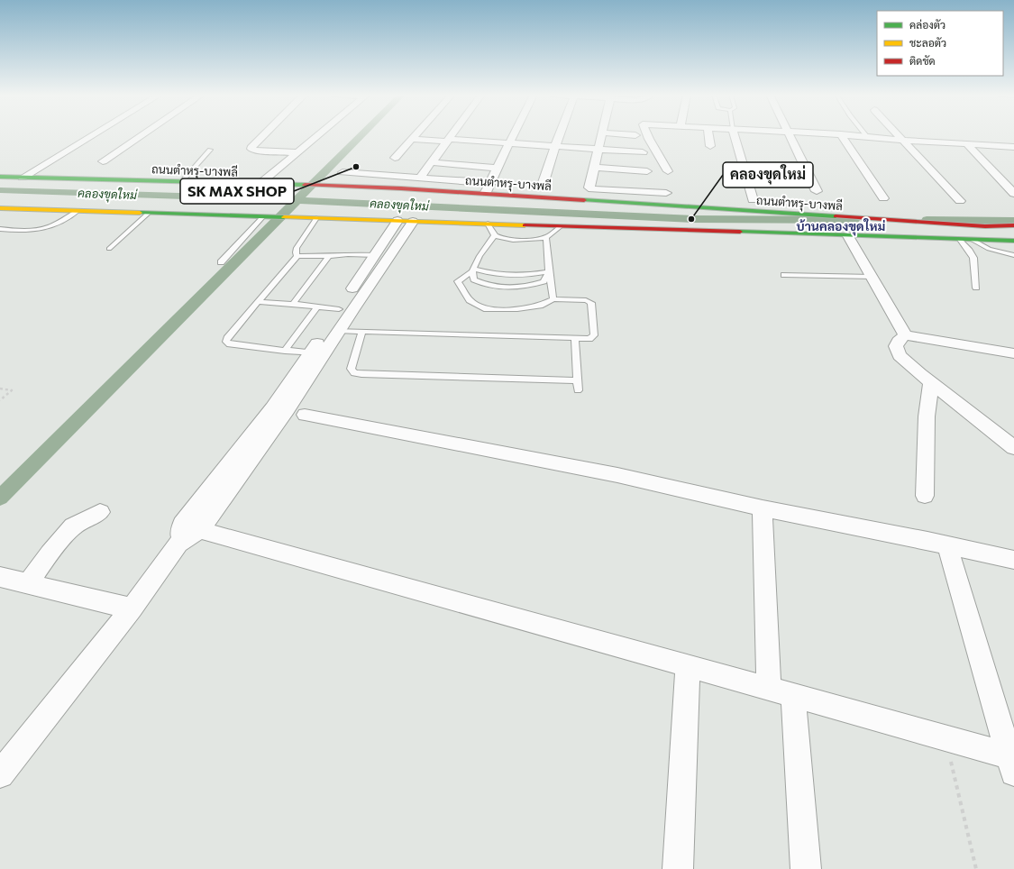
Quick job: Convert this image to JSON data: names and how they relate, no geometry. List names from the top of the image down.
{
  "streets": {
    "main road": ["ถนนตำหรุ-บางพลี"]
  },
  "districts": ["บ้านคลองขุดใหม่"],
  "water": ["คลองขุดใหม่"],
  "places": ["SK MAX SHOP", "คลองขุดใหม่"],
  "legend": ["คล่องตัว", "ชะลอตัว", "ติดขัด"]
}
